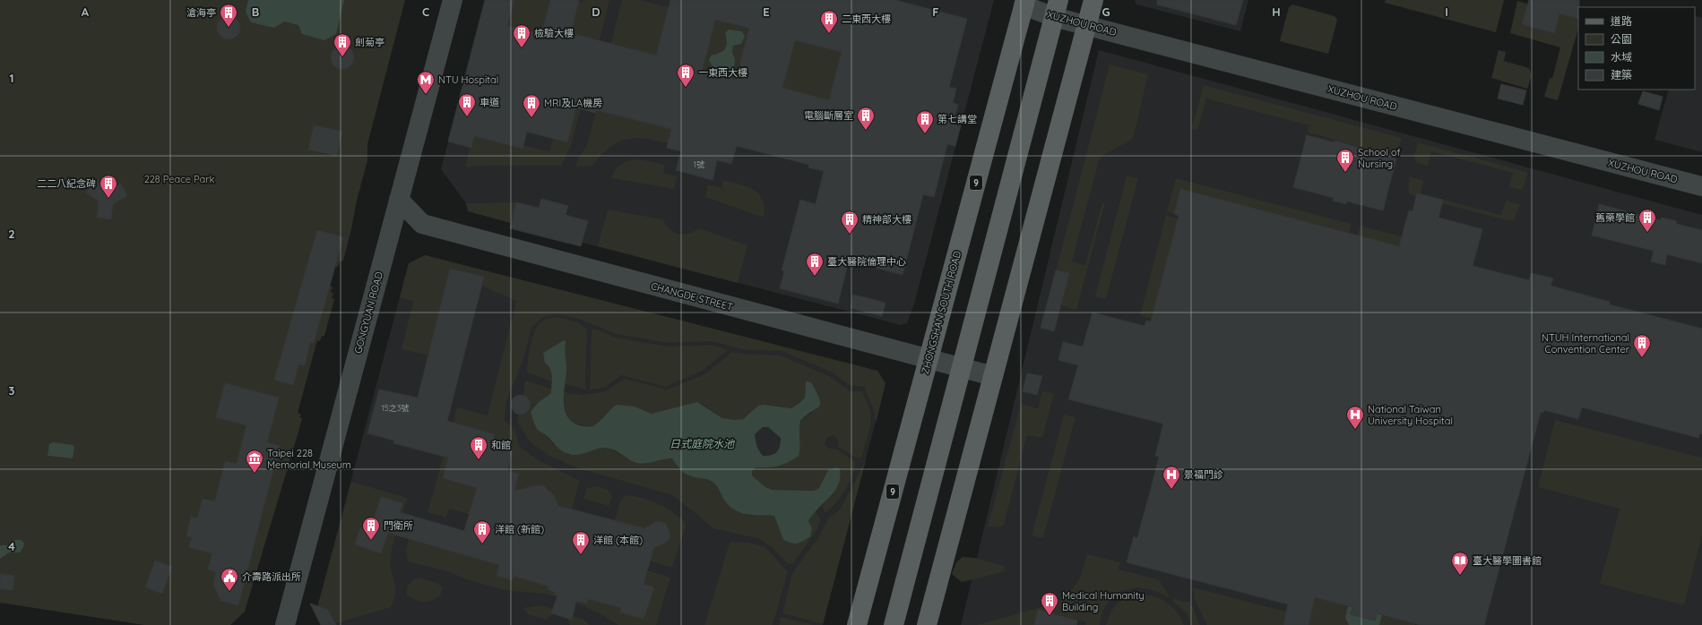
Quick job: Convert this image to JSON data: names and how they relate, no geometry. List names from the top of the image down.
{
  "streets": {
    "main road": ["9", "ZHONGSHAN SOUTH ROAD"],
    "street": ["XUZHOU ROAD", "CHANGDE STREET", "GONGYUAN ROAD"]
  },
  "crossings": [
    ["XUZHOU ROAD", "ZHONGSHAN SOUTH ROAD"],
    ["CHANGDE STREET", "GONGYUAN ROAD"],
    ["CHANGDE STREET", "ZHONGSHAN SOUTH ROAD"]
  ],
  "water": ["日式庭院水池"],
  "parks": ["228 Peace Park"],
  "places": {
    "building": [
      "滄海亭",
      "二東西大樓",
      "檢驗大樓",
      "劍菊亭",
      "一東西大樓",
      "車道",
      "MRI及LA機房",
      "電腦斷層室",
      "第七講堂",
      "School of Nursing",
      "二二八紀念碑",
      "舊藥學館",
      "精神部大樓",
      "臺大醫院倫理中心",
      "NTUH International Convention Center",
      "和館",
      "門衛所",
      "洋館 (新館)",
      "洋館 (本館)",
      "Medical Humanity Building"
    ],
    "metro station": ["NTU Hospital"],
    "hospital": ["National Taiwan University Hospital", "景福門診"],
    "museum": ["Taipei 228 Memorial Museum"],
    "library": ["臺大醫學圖書館"],
    "public building": ["介壽路派出所"]
  },
  "house_numbers": ["1號", "15之3號"],
  "legend": [
    "道路",
    "公園",
    "水域",
    "建築"
  ],
  "grid": {
    "columns": [
      "A",
      "B",
      "C",
      "D",
      "E",
      "F",
      "G",
      "H",
      "I"
    ],
    "rows": [
      "1",
      "2",
      "3",
      "4"
    ]
  }
}
